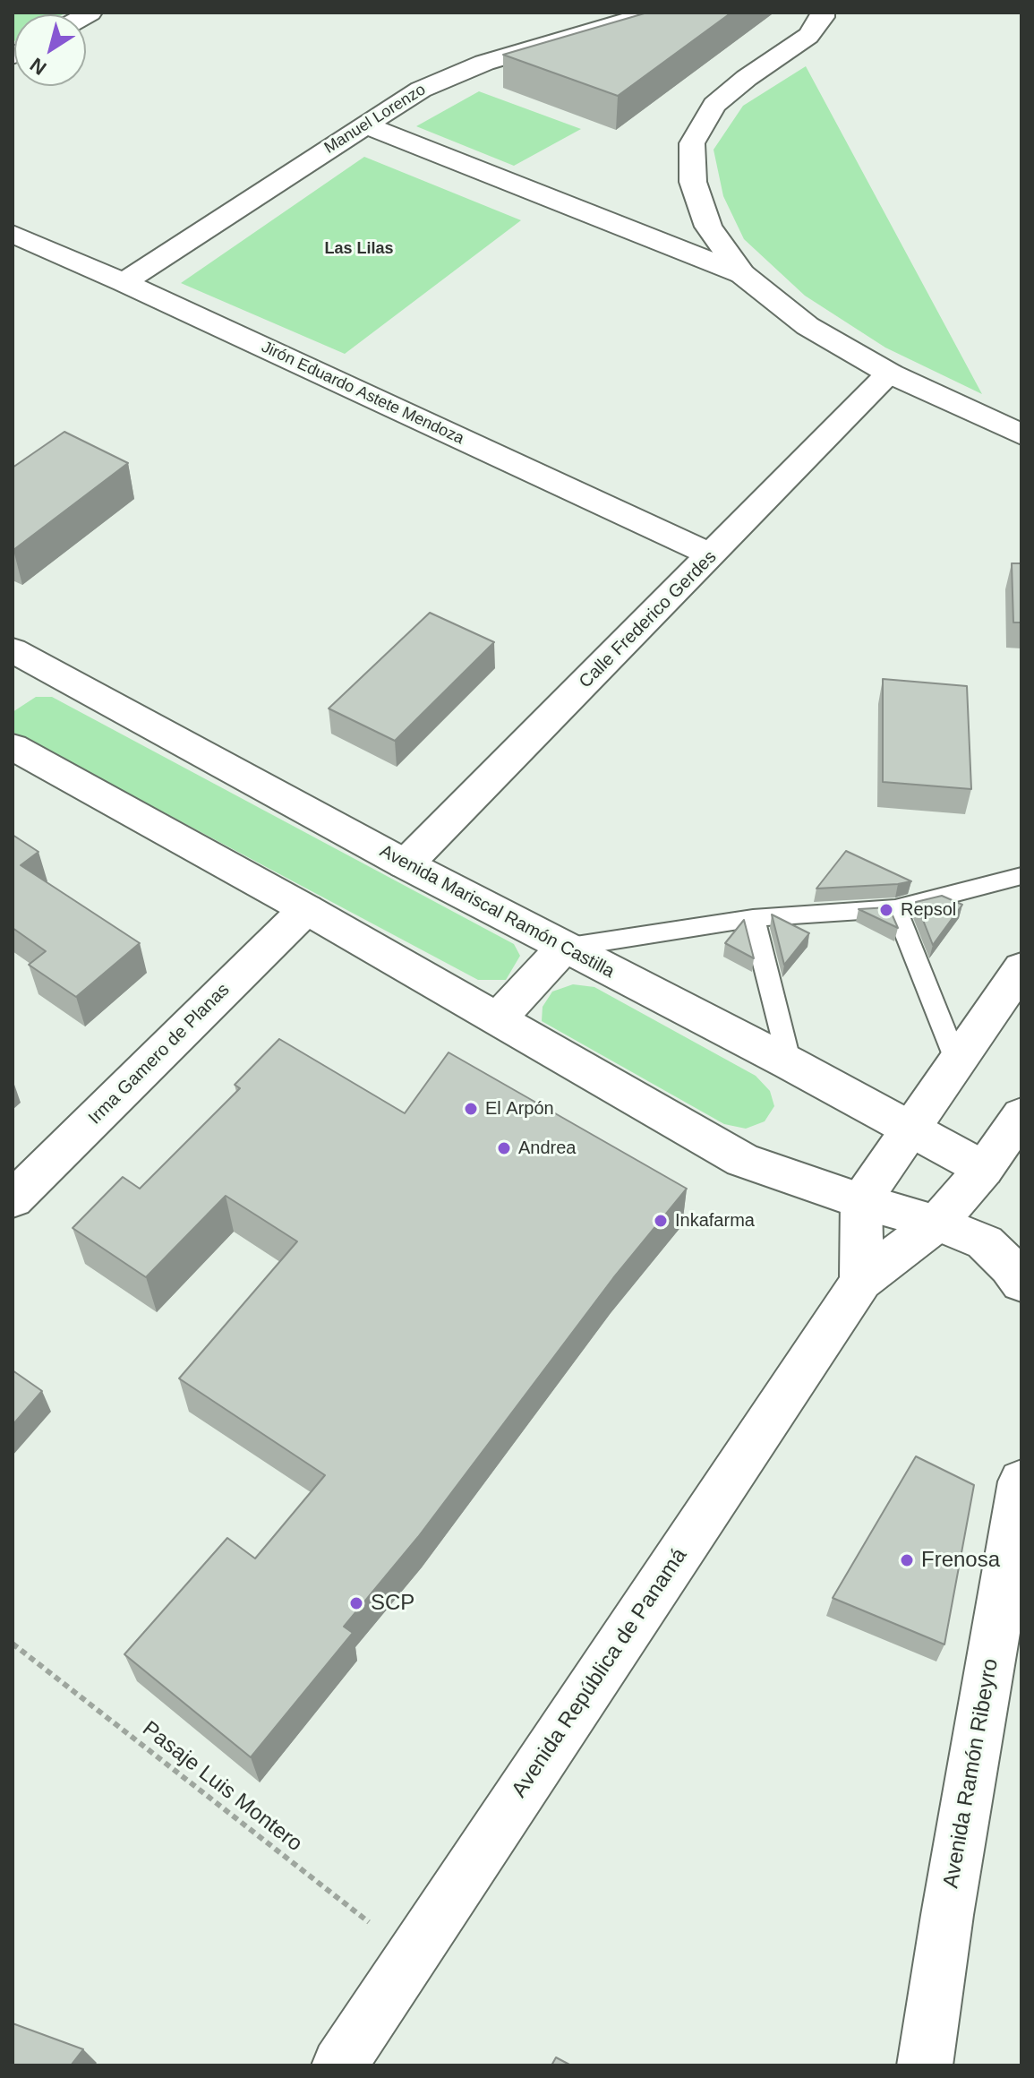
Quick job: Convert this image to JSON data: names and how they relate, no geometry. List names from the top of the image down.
{
  "streets": {
    "main road": [
      "Manuel Lorenzo",
      "Jirón Eduardo Astete Mendoza",
      "Calle Frederico Gerdes",
      "Avenida Mariscal Ramón Castilla",
      "Irma Gamero de Planas",
      "Avenida República de Panamá",
      "Avenida Ramón Ribeyro"
    ],
    "path": ["Pasaje Luis Montero"]
  },
  "crossings": [
    ["Manuel Lorenzo", "Jirón Eduardo Astete Mendoza"],
    ["Jirón Eduardo Astete Mendoza", "Calle Frederico Gerdes"],
    ["Calle Frederico Gerdes", "Avenida Mariscal Ramón Castilla"],
    ["Avenida Mariscal Ramón Castilla", "Avenida República de Panamá"],
    ["Avenida República de Panamá", "Pasaje Luis Montero"]
  ],
  "districts": ["Las Lilas"],
  "places": [
    "Repsol",
    "El Arpón",
    "Andrea",
    "Inkafarma",
    "Frenosa",
    "SCP"
  ],
  "north": "bottom left"
}
